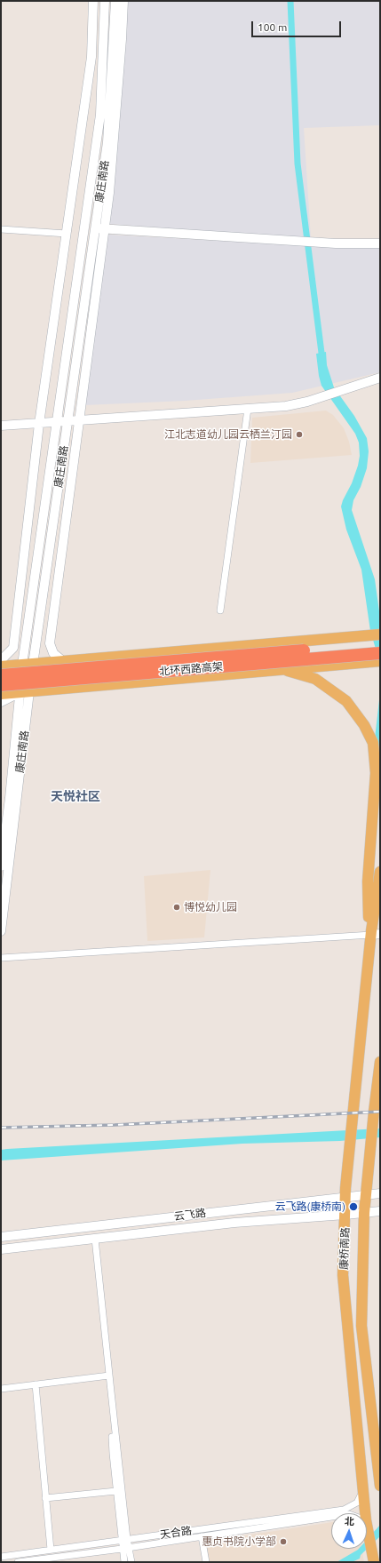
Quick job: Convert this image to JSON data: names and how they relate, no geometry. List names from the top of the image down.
{
  "streets": {
    "highway": ["北环西路高架"],
    "main road": ["康庄南路", "云飞路", "康桥南路"],
    "street": ["天合路"]
  },
  "crossings": [
    ["云飞路", "康桥南路"],
    ["康桥南路", "天合路"]
  ],
  "districts": ["天悦社区"],
  "places": [
    "江北志道幼儿园云栖兰汀园",
    "博悦幼儿园",
    "云飞路(康桥南)",
    "惠贞书院小学部"
  ],
  "scale_bar": "100 m",
  "north": "top"
}
